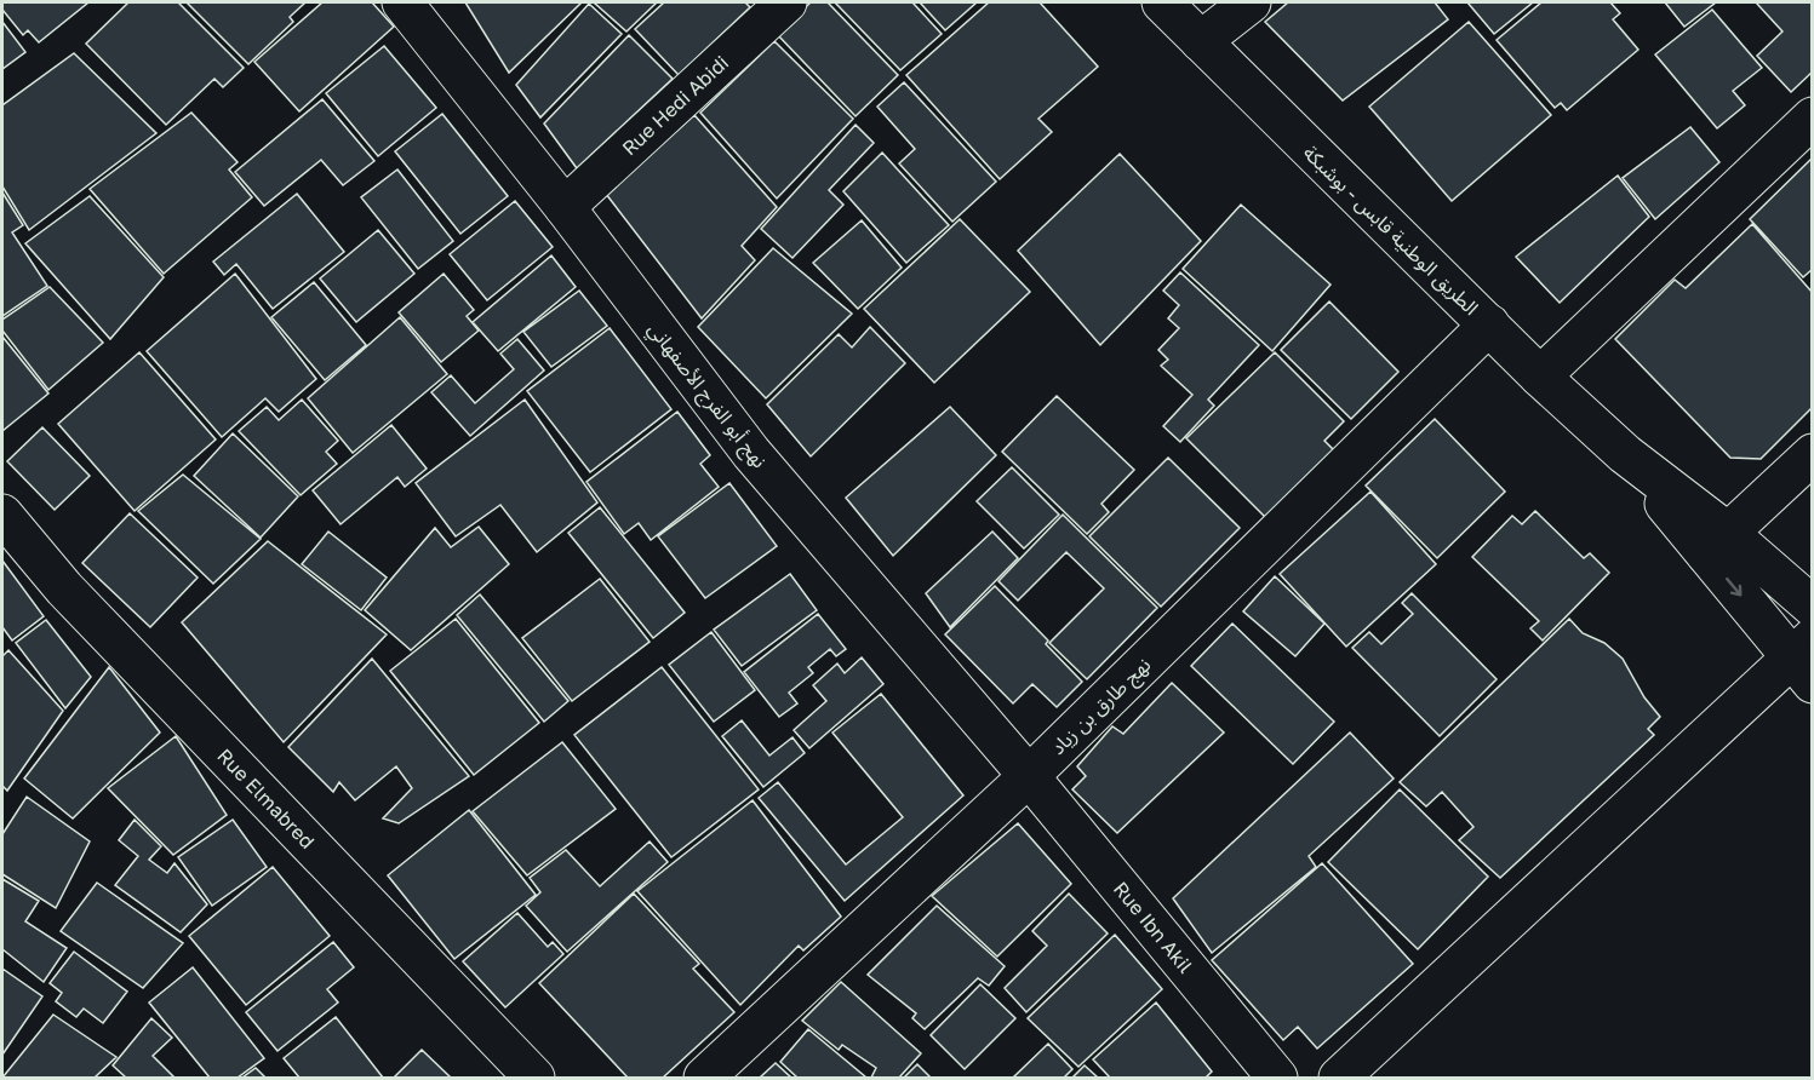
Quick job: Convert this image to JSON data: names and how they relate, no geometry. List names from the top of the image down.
{
  "streets": {
    "street": [
      "Rue Hedi Abidi",
      "الطريق الوطنية قابس - بوشبكة",
      "نهج أبو الفرج الأصفهاني",
      "نهج طارق بن زياد",
      "Rue Elmabred",
      "Rue Ibn Akil"
    ]
  },
  "crossings": [
    ["Rue Hedi Abidi", "نهج أبو الفرج الأصفهاني"],
    ["الطريق الوطنية قابس - بوشبكة", "نهج طارق بن زياد"],
    ["نهج أبو الفرج الأصفهاني", "نهج طارق بن زياد"],
    ["نهج أبو الفرج الأصفهاني", "Rue Ibn Akil"],
    ["نهج طارق بن زياد", "Rue Ibn Akil"]
  ]
}
